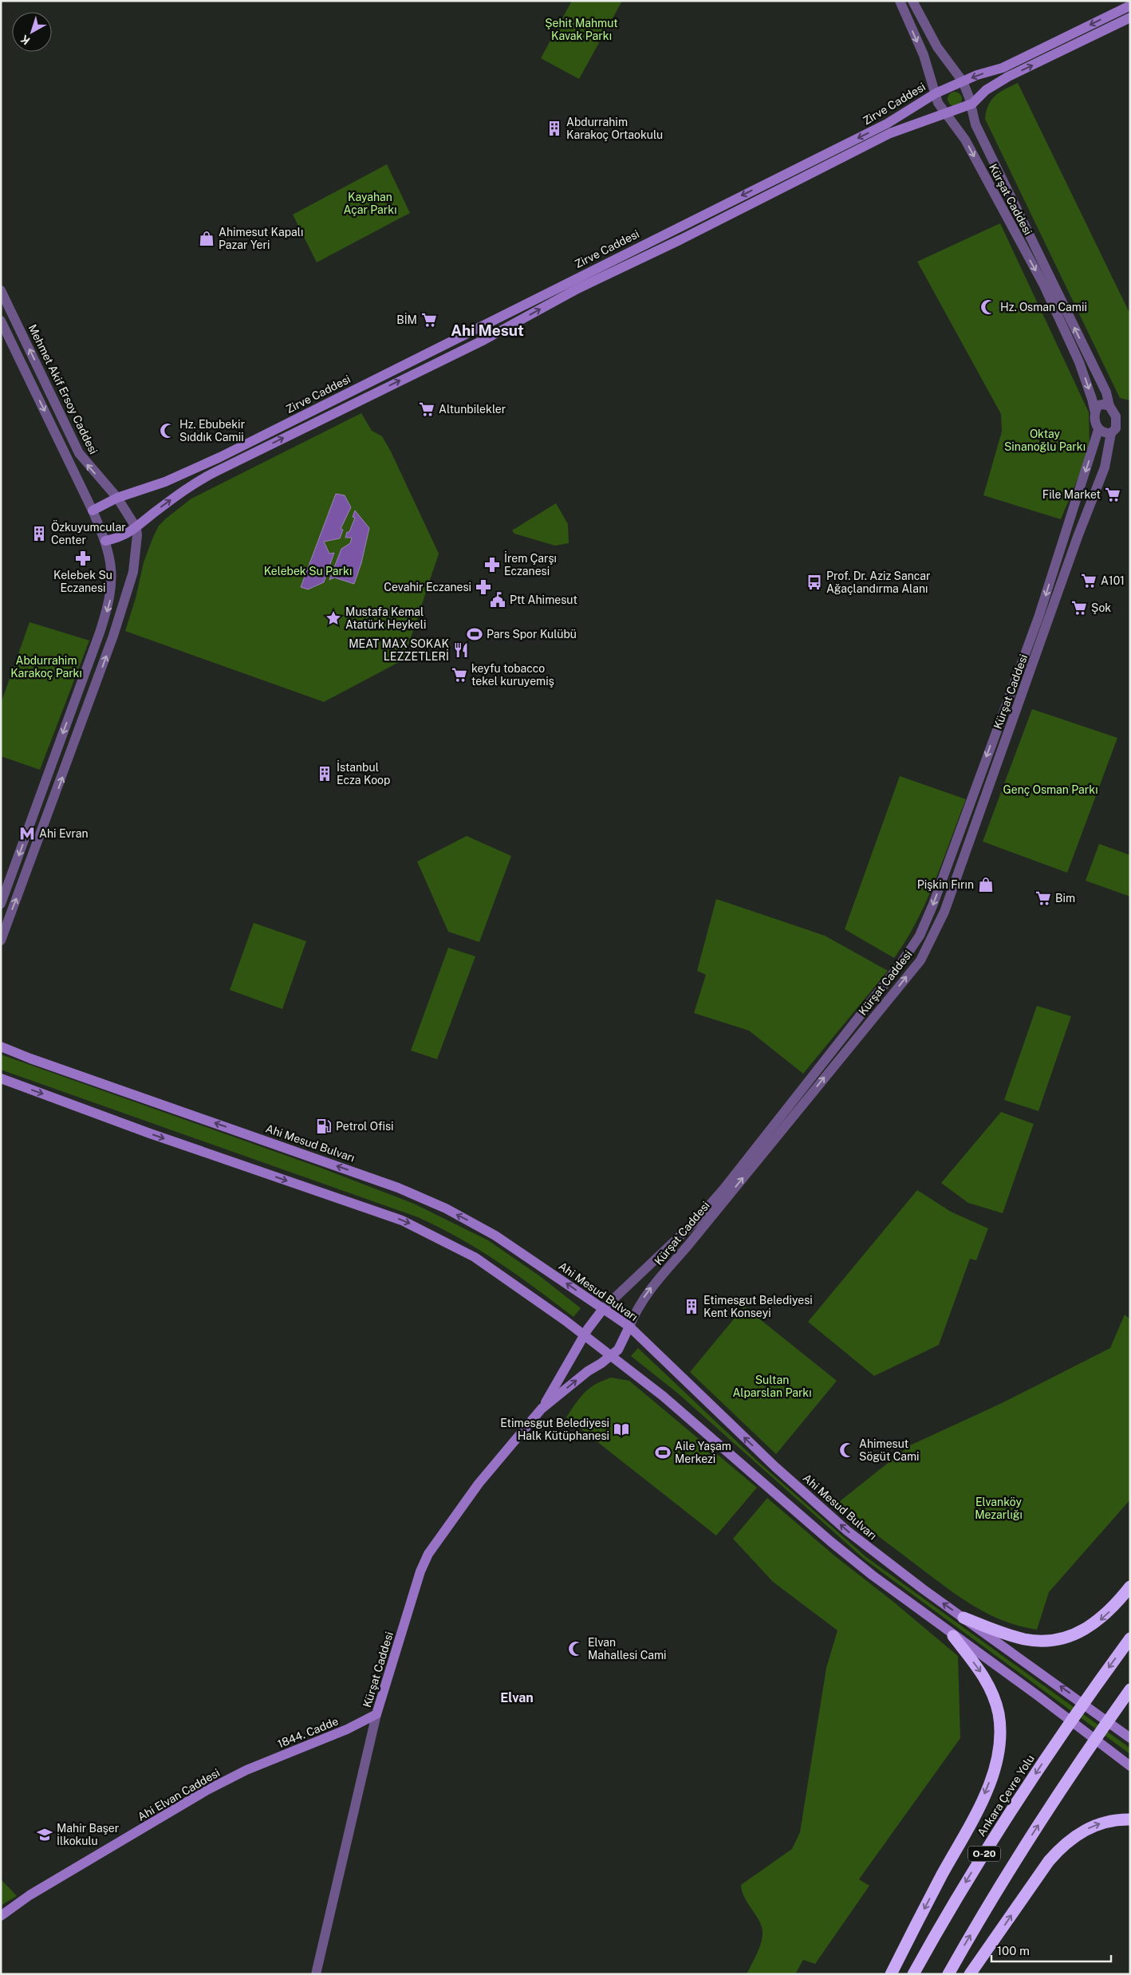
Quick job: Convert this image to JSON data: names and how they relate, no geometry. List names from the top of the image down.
{
  "streets": {
    "highway": ["Ankara Çevre Yolu", "O-20"],
    "main road": [
      "Zirve Caddesi",
      "Kürşat Caddesi",
      "Ahi Mesud Bulvarı",
      "1844. Cadde",
      "Ahi Elvan Caddesi"
    ],
    "street": ["Mehmet Akif Ersoy Caddesi"]
  },
  "crossings": [
    ["Zirve Caddesi", "Kürşat Caddesi"],
    ["Zirve Caddesi", "Mehmet Akif Ersoy Caddesi"],
    ["Kürşat Caddesi", "Ahi Mesud Bulvarı"],
    ["Kürşat Caddesi", "1844. Cadde"],
    ["1844. Cadde", "Ahi Elvan Caddesi"]
  ],
  "districts": ["Ahi Mesut", "Elvan"],
  "parks": [
    "Şehit Mahmut Kavak Parkı",
    "Kayahan Açar Parkı",
    "Oktay Sinanoğlu Parkı",
    "Kelebek Su Parkı",
    "Abdurrahim Karakoç Parkı",
    "Genç Osman Parkı",
    "Sultan Alparslan Parkı",
    "Elvanköy Mezarlığı"
  ],
  "places": {
    "building": [
      "Abdurrahim Karakoç Ortaokulu",
      "Özkuyumcular Center",
      "İstanbul Ecza Koop",
      "Etimesgut Belediyesi Kent Konseyi"
    ],
    "shop": ["Ahimesut Kapalı Pazar Yeri", "Pişkin Fırın"],
    "mosque": [
      "Hz. Osman Camii",
      "Hz. Ebubekir Sıddık Camii",
      "Ahimesut Sögüt Cami",
      "Elvan Mahallesi Cami"
    ],
    "supermarket": [
      "BİM",
      "Altunbilekler",
      "File Market",
      "A101",
      "Şok",
      "keyfu tobacco tekel kuruyemiş",
      "Bim"
    ],
    "pharmacy": ["Kelebek Su Eczanesi", "İrem Çarşı Eczanesi", "Cevahir Eczanesi"],
    "bus stop": ["Prof. Dr. Aziz Sancar Ağaçlandırma Alanı"],
    "public building": ["Ptt Ahimesut"],
    "place": ["Mustafa Kemal Atatürk Heykeli"],
    "sports": ["Pars Spor Kulübü", "Aile Yaşam Merkezi"],
    "restaurant": ["MEAT MAX SOKAK LEZZETLERİ"],
    "metro station": ["Ahi Evran"],
    "fuel station": ["Petrol Ofisi"],
    "library": ["Etimesgut Belediyesi Halk Kütüphanesi"],
    "school or university": ["Mahir Başer İlkokulu"]
  },
  "scale_bar": "100 m",
  "north": "bottom left"
}
